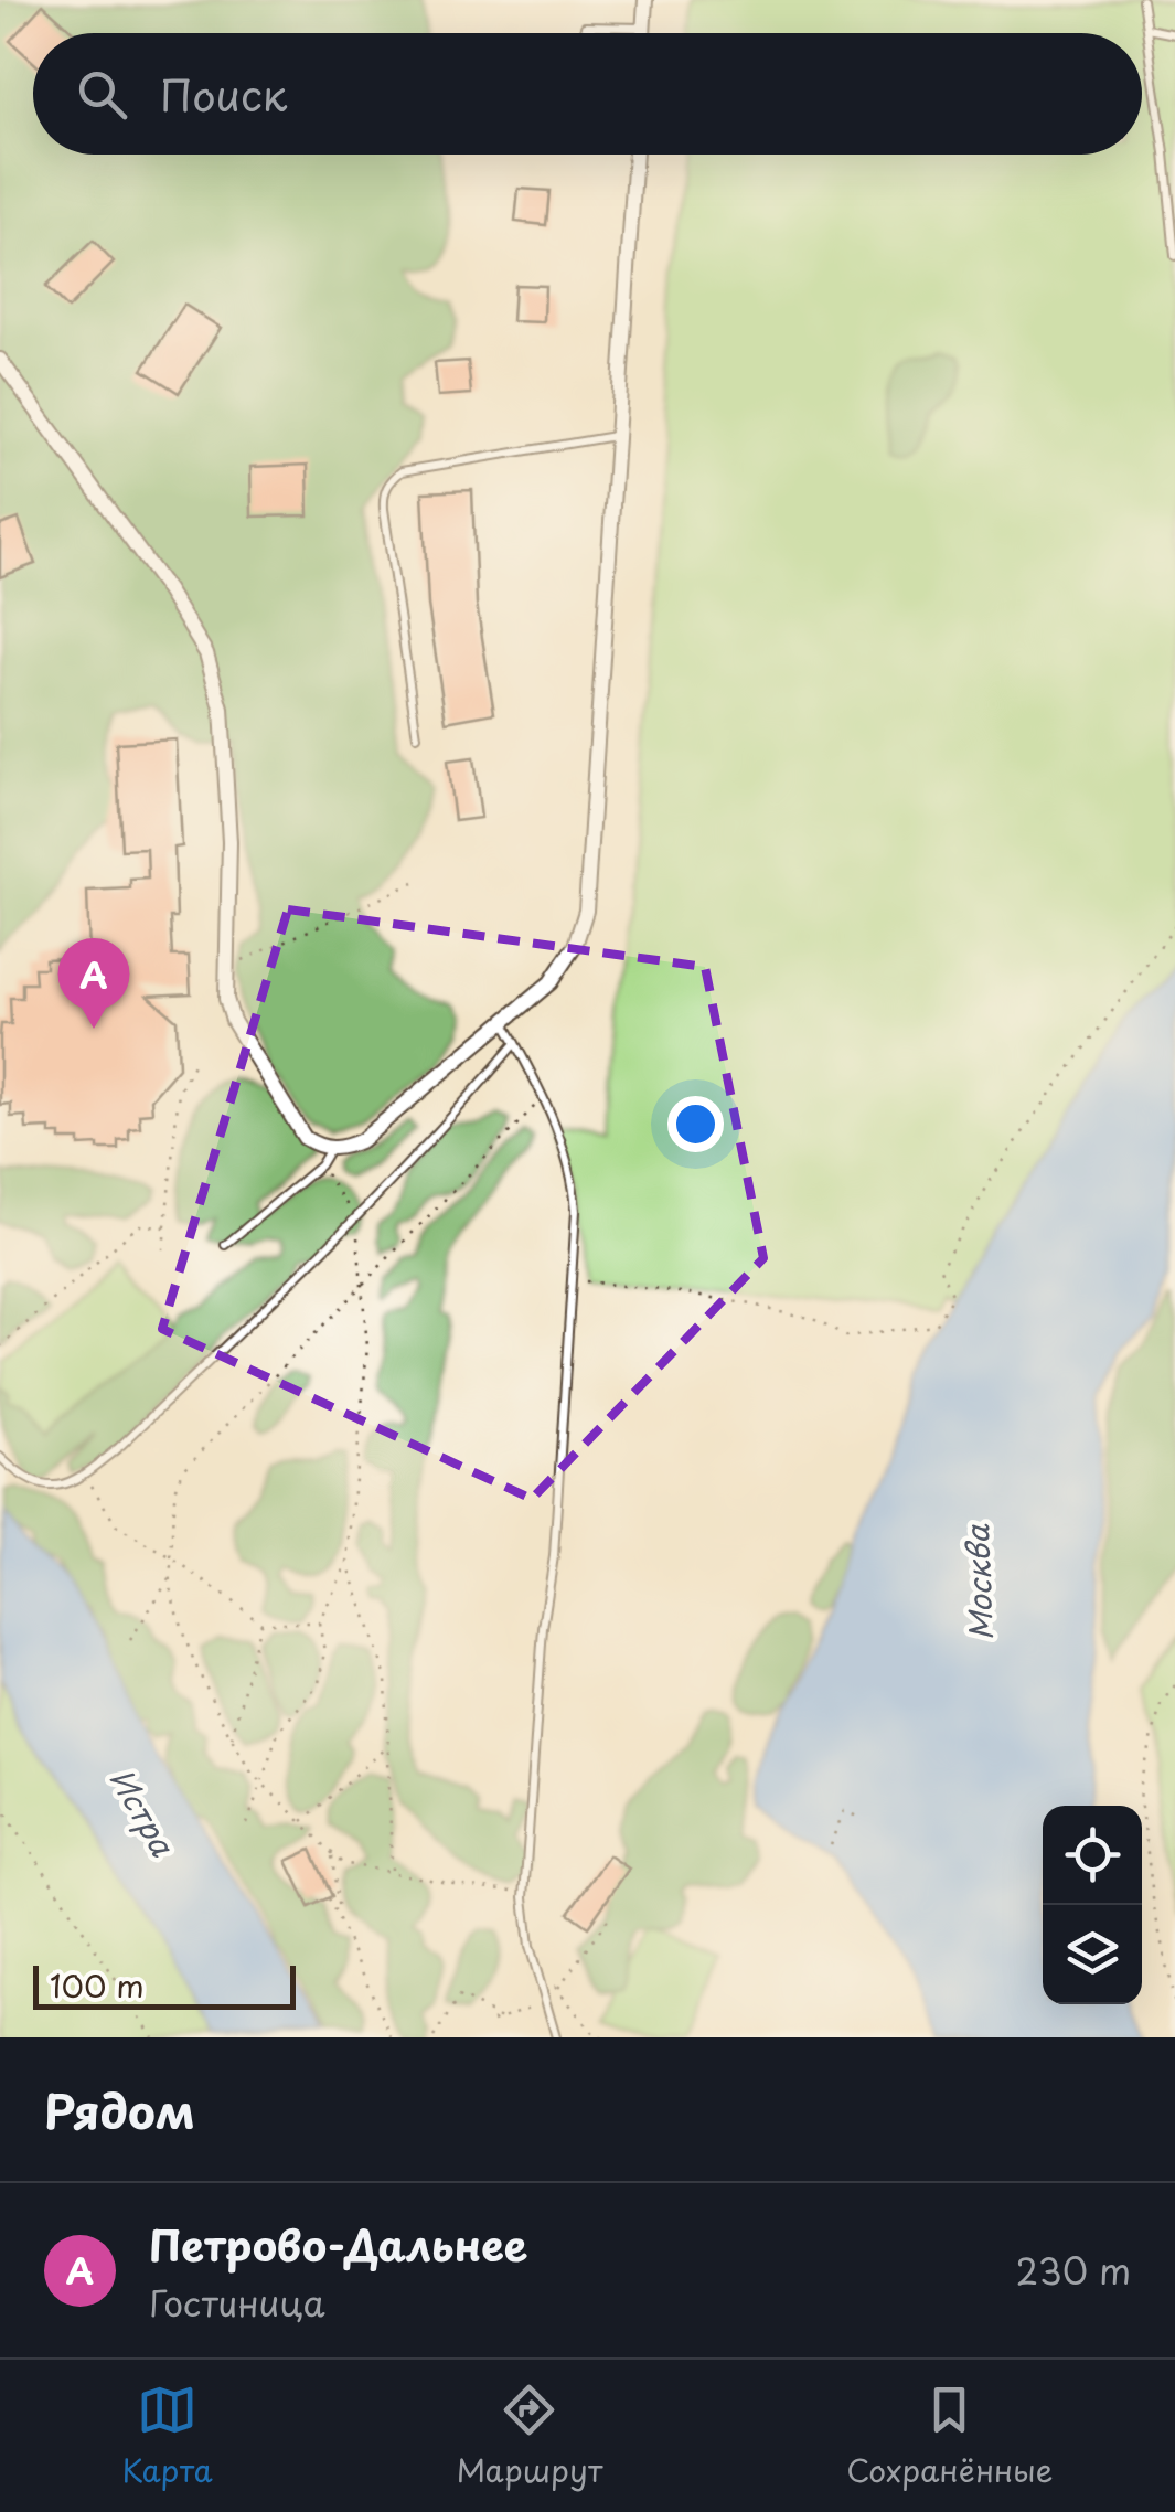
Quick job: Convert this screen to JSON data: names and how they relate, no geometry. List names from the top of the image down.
{
  "water": ["Москва", "Истра"],
  "scale_bar": "100 m",
  "page": {
    "search": "Поиск",
    "pins": "A",
    "scale": "100 m",
    "heading": "Рядом",
    "list": [
      {
        "mark": "A",
        "name": "Петрово-Дальнее",
        "note": "Гостиница",
        "value": "230 m"
      }
    ],
    "nav": ["Карта", "Маршрут", "Сохранённые"]
  }
}
